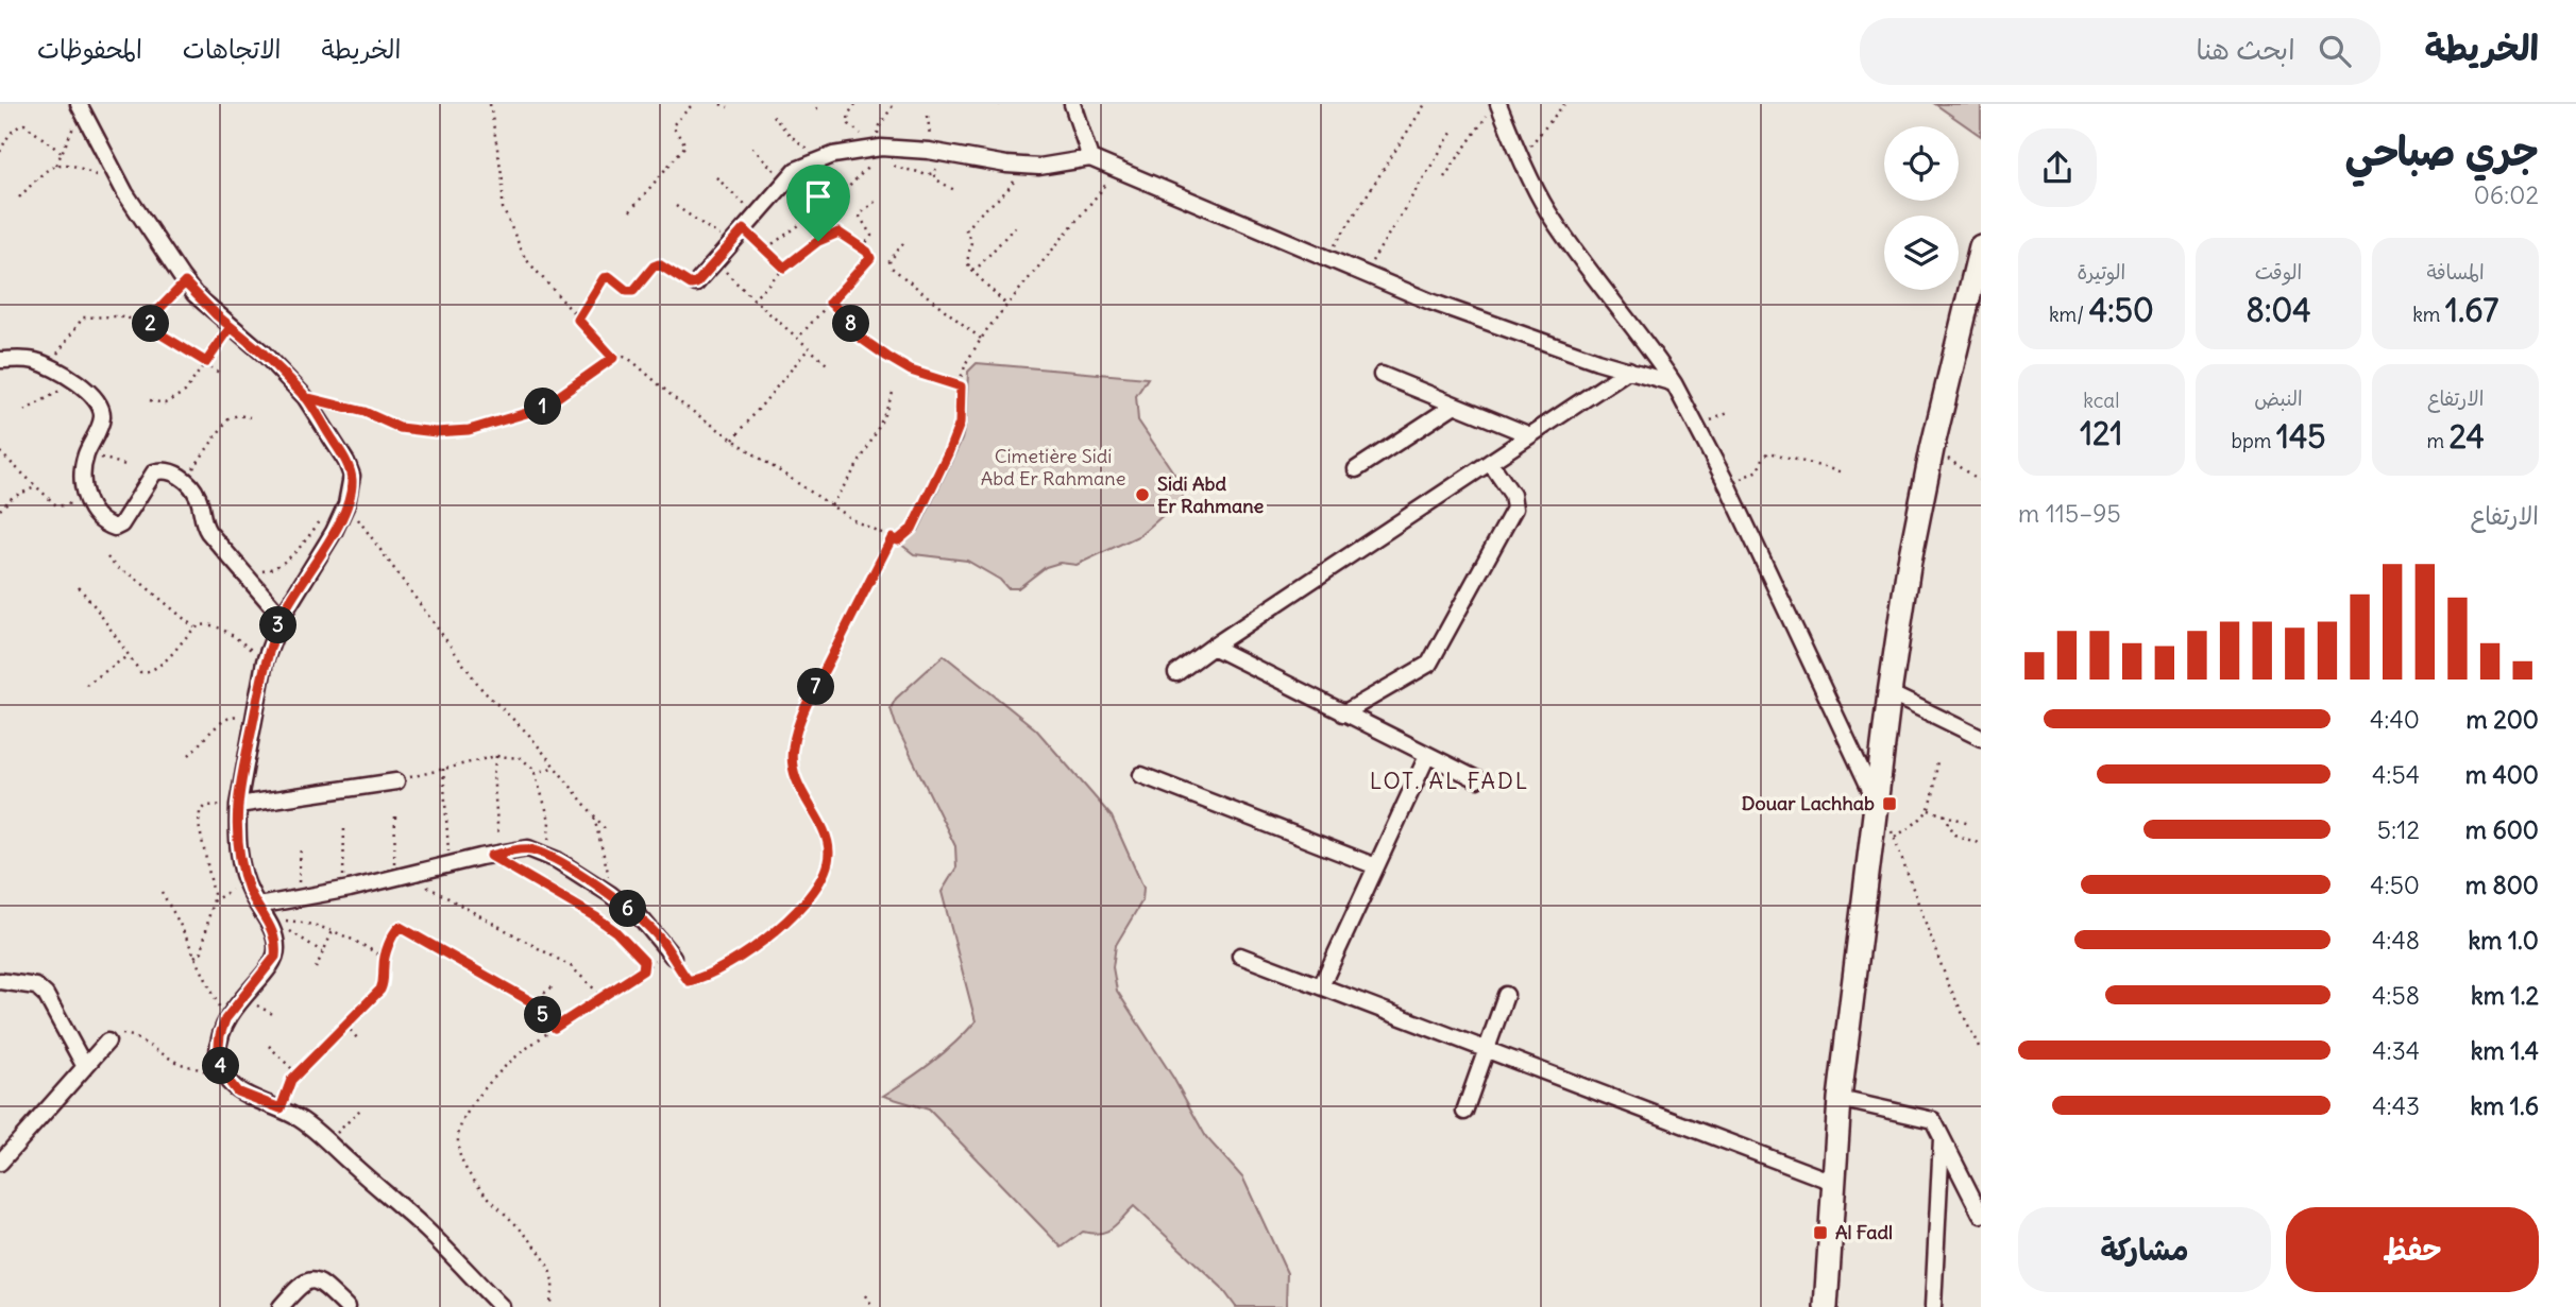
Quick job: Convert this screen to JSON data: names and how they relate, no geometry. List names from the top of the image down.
{
  "districts": ["LOT. AL FADL"],
  "parks": ["Cimetière Sidi Abd Er Rahmane"],
  "places": {
    "other": ["Sidi Abd Er Rahmane"],
    "transit": ["Douar Lachhab", "Al Fadl"]
  },
  "page": {
    "header": "الخريطة",
    "search": "ابحث هنا",
    "nav": ["الخريطة", "الاتجاهات", "المحفوظات"],
    "heading": ["جري صباحي", "06:02"],
    "stats": [
      ["المسافة", "1.67 km"],
      ["الوقت", "8:04"],
      ["الوتيرة", "4:50 /km"],
      ["الارتفاع", "24 m"],
      ["النبض", "145 bpm"],
      ["kcal", "121"]
    ],
    "pins": [
      "2",
      "8",
      "1",
      "3",
      "7",
      "6",
      "5",
      "4"
    ],
    "chart": ["الارتفاع", "95–115 m"],
    "list": [
      {
        "name": "200 m",
        "note": "4:40"
      },
      {
        "name": "400 m",
        "note": "4:54"
      },
      {
        "name": "600 m",
        "note": "5:12"
      },
      {
        "name": "800 m",
        "note": "4:50"
      },
      {
        "name": "1.0 km",
        "note": "4:48"
      },
      {
        "name": "1.2 km",
        "note": "4:58"
      },
      {
        "name": "1.4 km",
        "note": "4:34"
      },
      {
        "name": "1.6 km",
        "note": "4:43"
      }
    ],
    "buttons": ["حفظ", "مشاركة"]
  }
}
